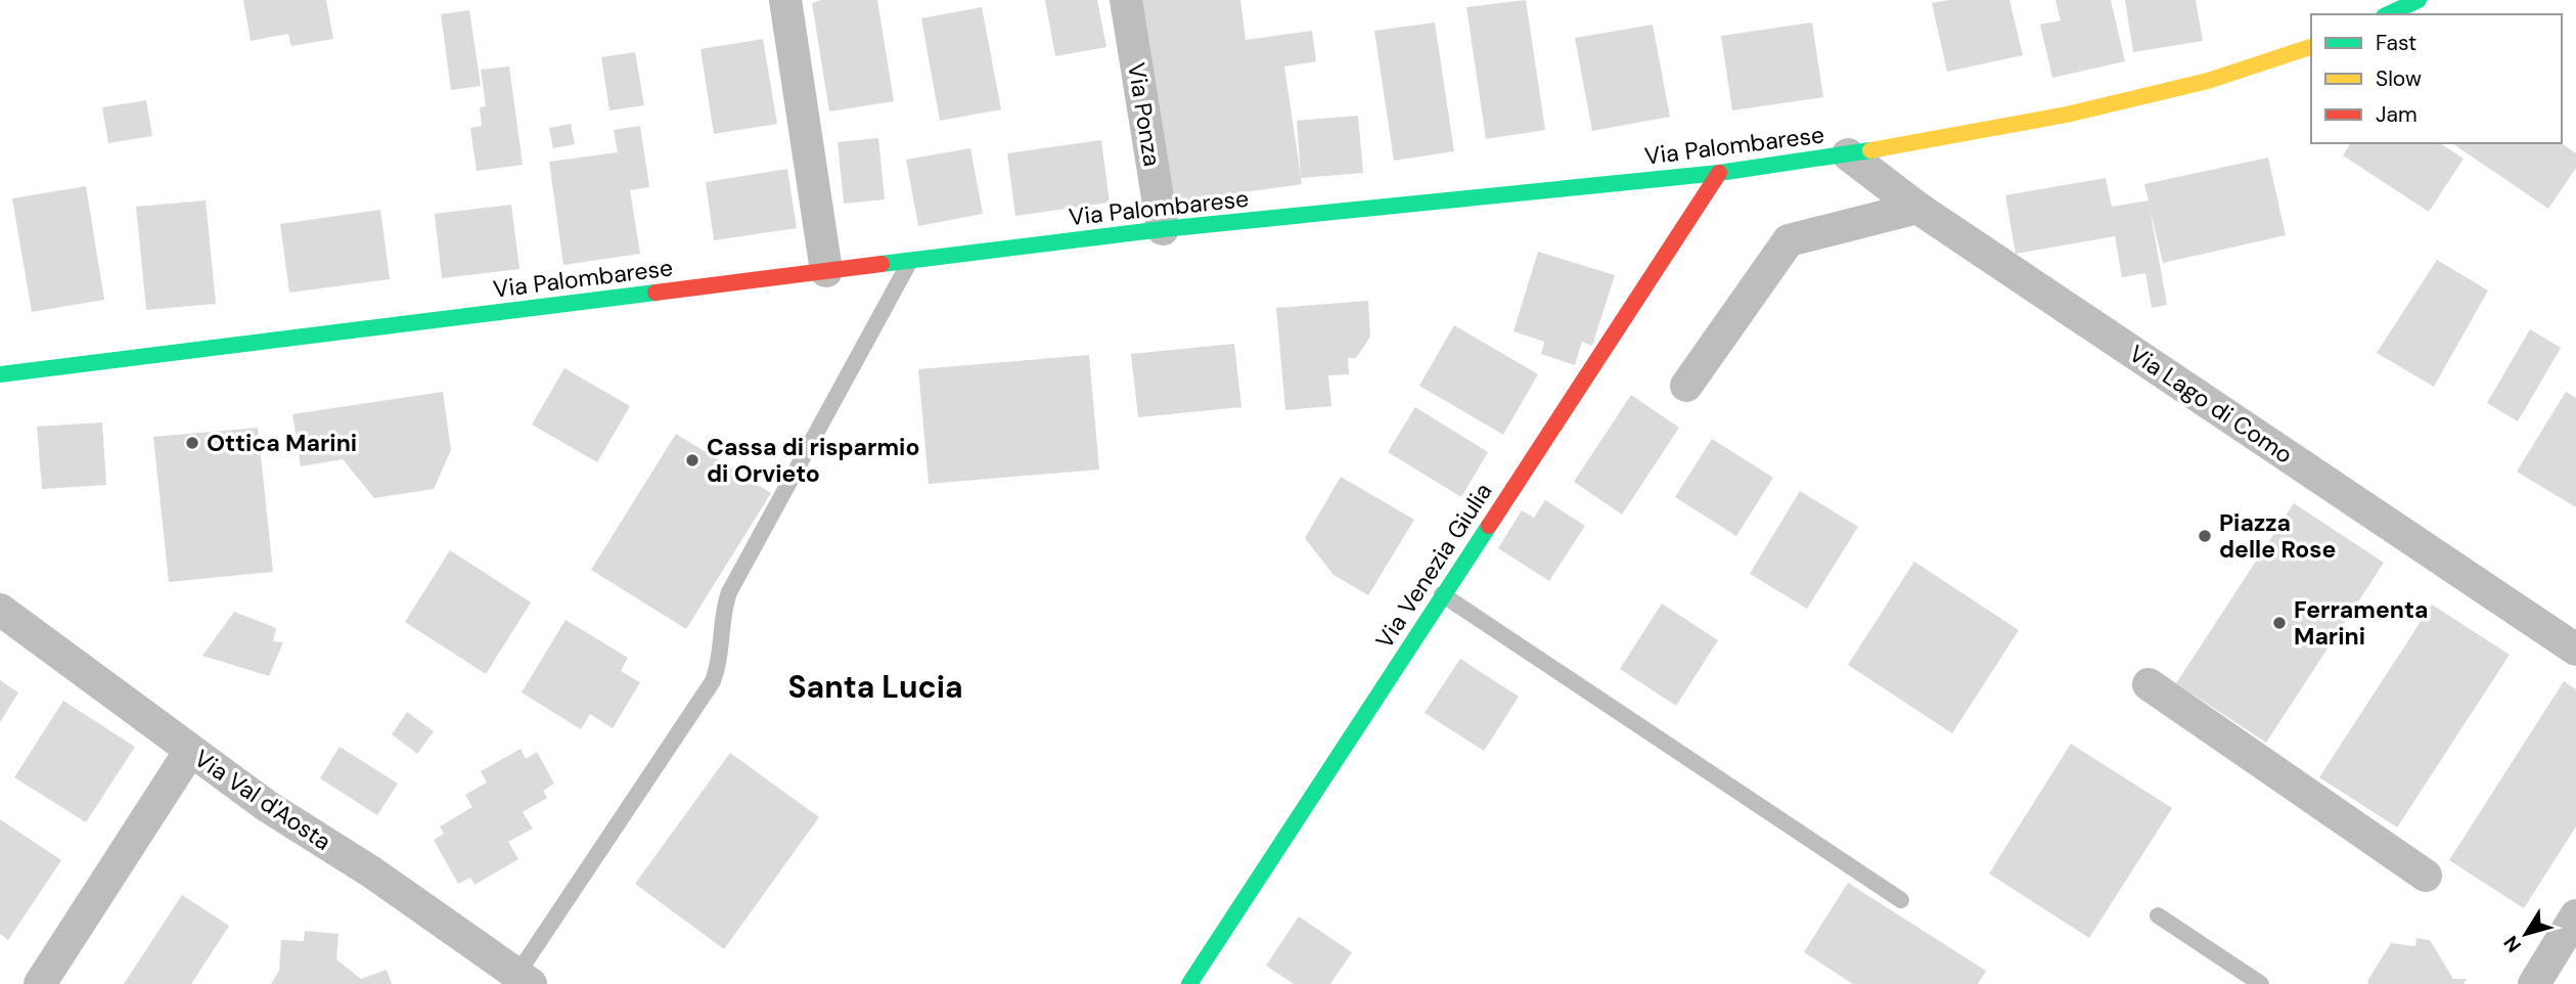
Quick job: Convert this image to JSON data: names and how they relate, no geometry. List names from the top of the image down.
{
  "streets": {
    "main road": ["Via Palombarese", "Via Venezia Giulia"],
    "street": ["Via Ponza", "Via Lago di Como", "Via Val d'Aosta"]
  },
  "crossings": [
    ["Via Ponza", "Via Palombarese"],
    ["Via Palombarese", "Via Lago di Como"],
    ["Via Palombarese", "Via Venezia Giulia"]
  ],
  "districts": ["Santa Lucia"],
  "places": [
    "Ottica Marini",
    "Cassa di risparmio di Orvieto",
    "Piazza delle Rose",
    "Ferramenta Marini"
  ],
  "legend": ["Fast", "Slow", "Jam"],
  "north": "bottom left"
}
